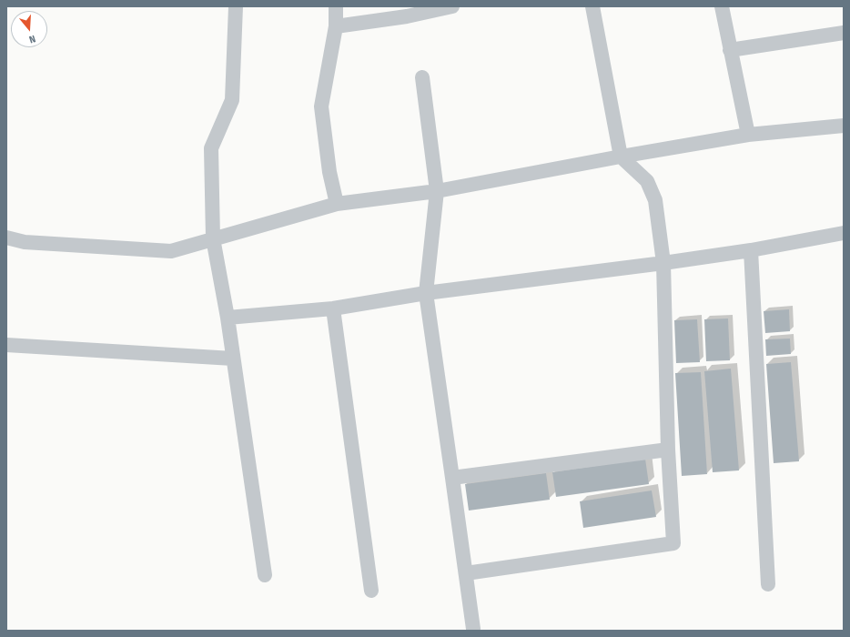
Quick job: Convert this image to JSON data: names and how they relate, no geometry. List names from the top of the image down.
{
  "north": "bottom"
}
